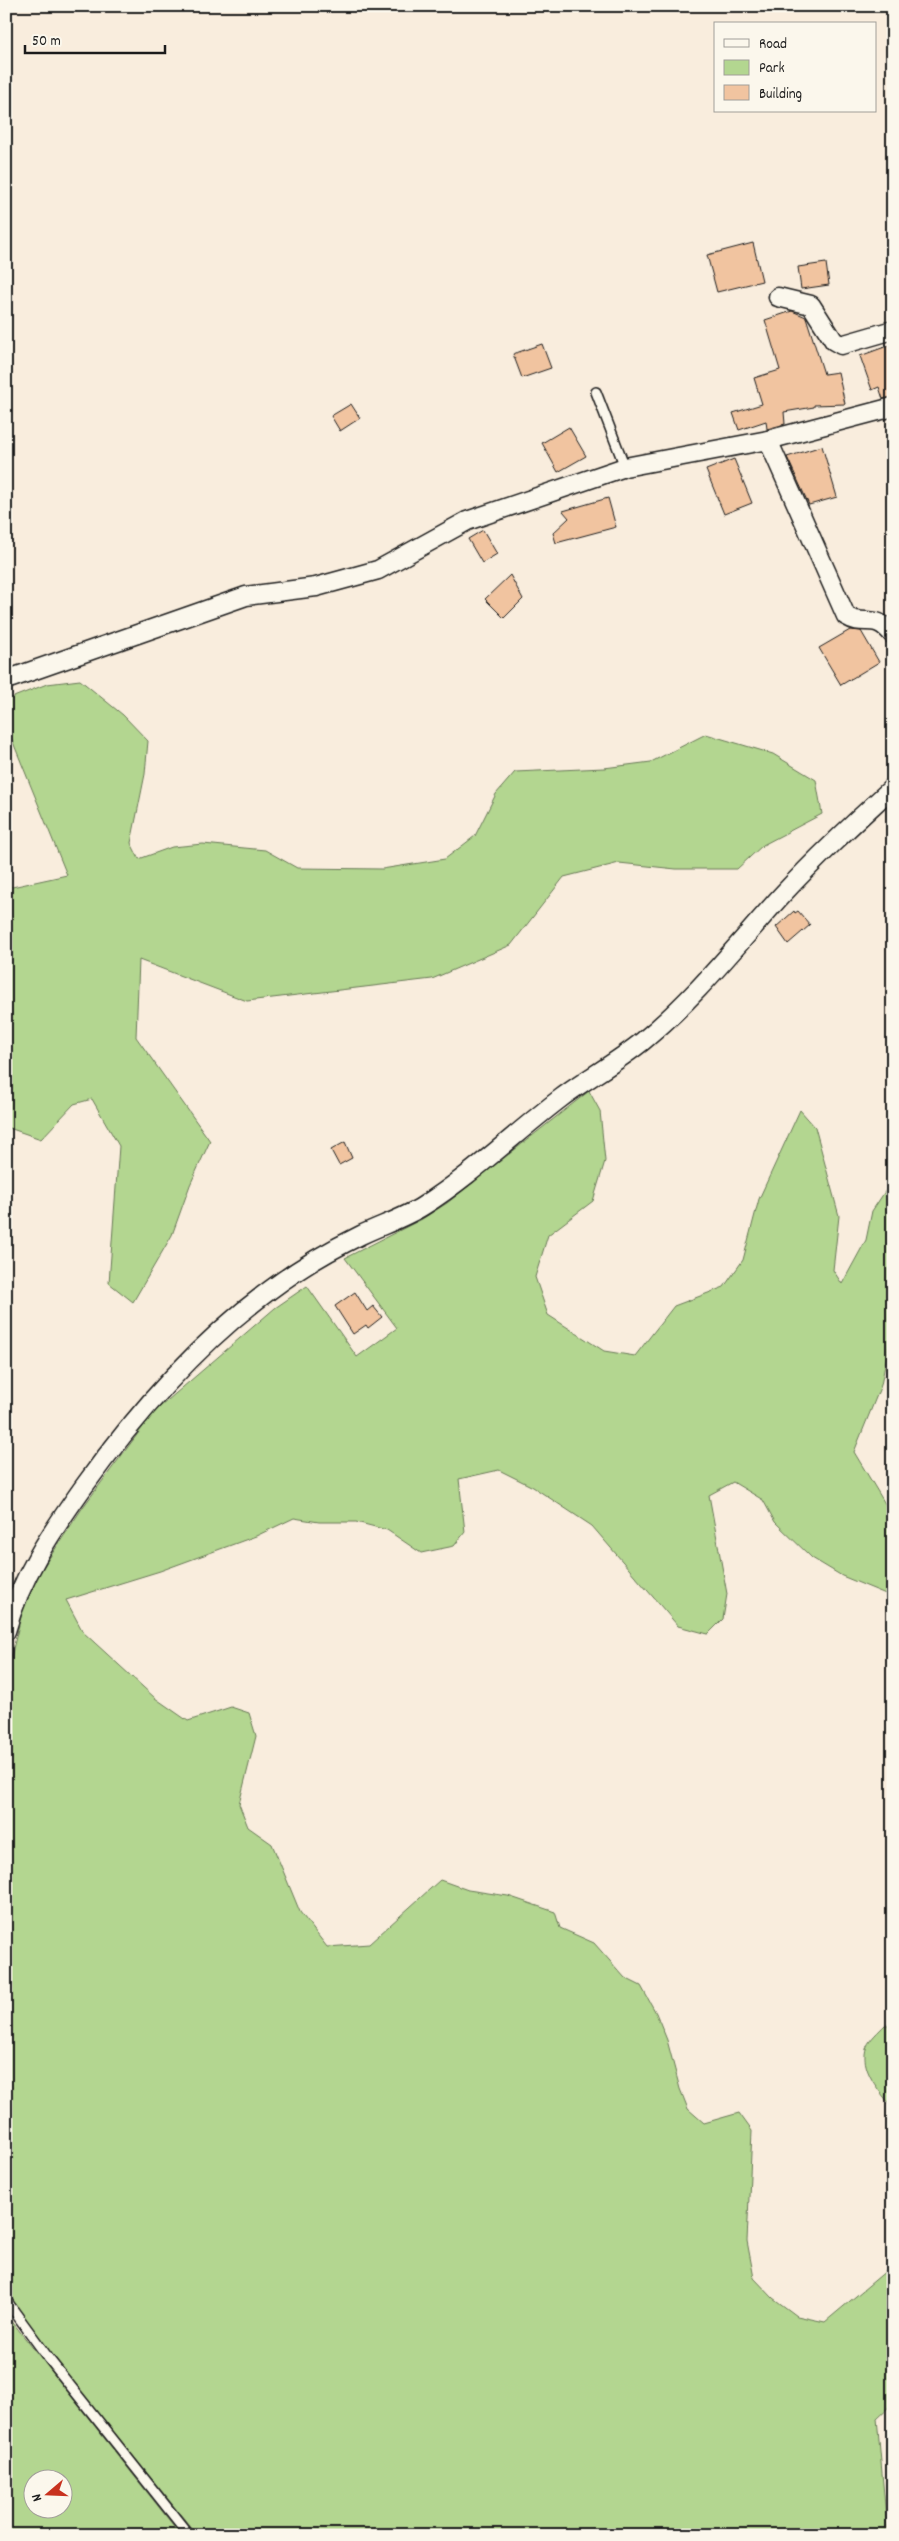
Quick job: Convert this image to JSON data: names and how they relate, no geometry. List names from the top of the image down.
{
  "legend": ["Road", "Park", "Building"],
  "scale_bar": "50 m",
  "north": "left"
}
